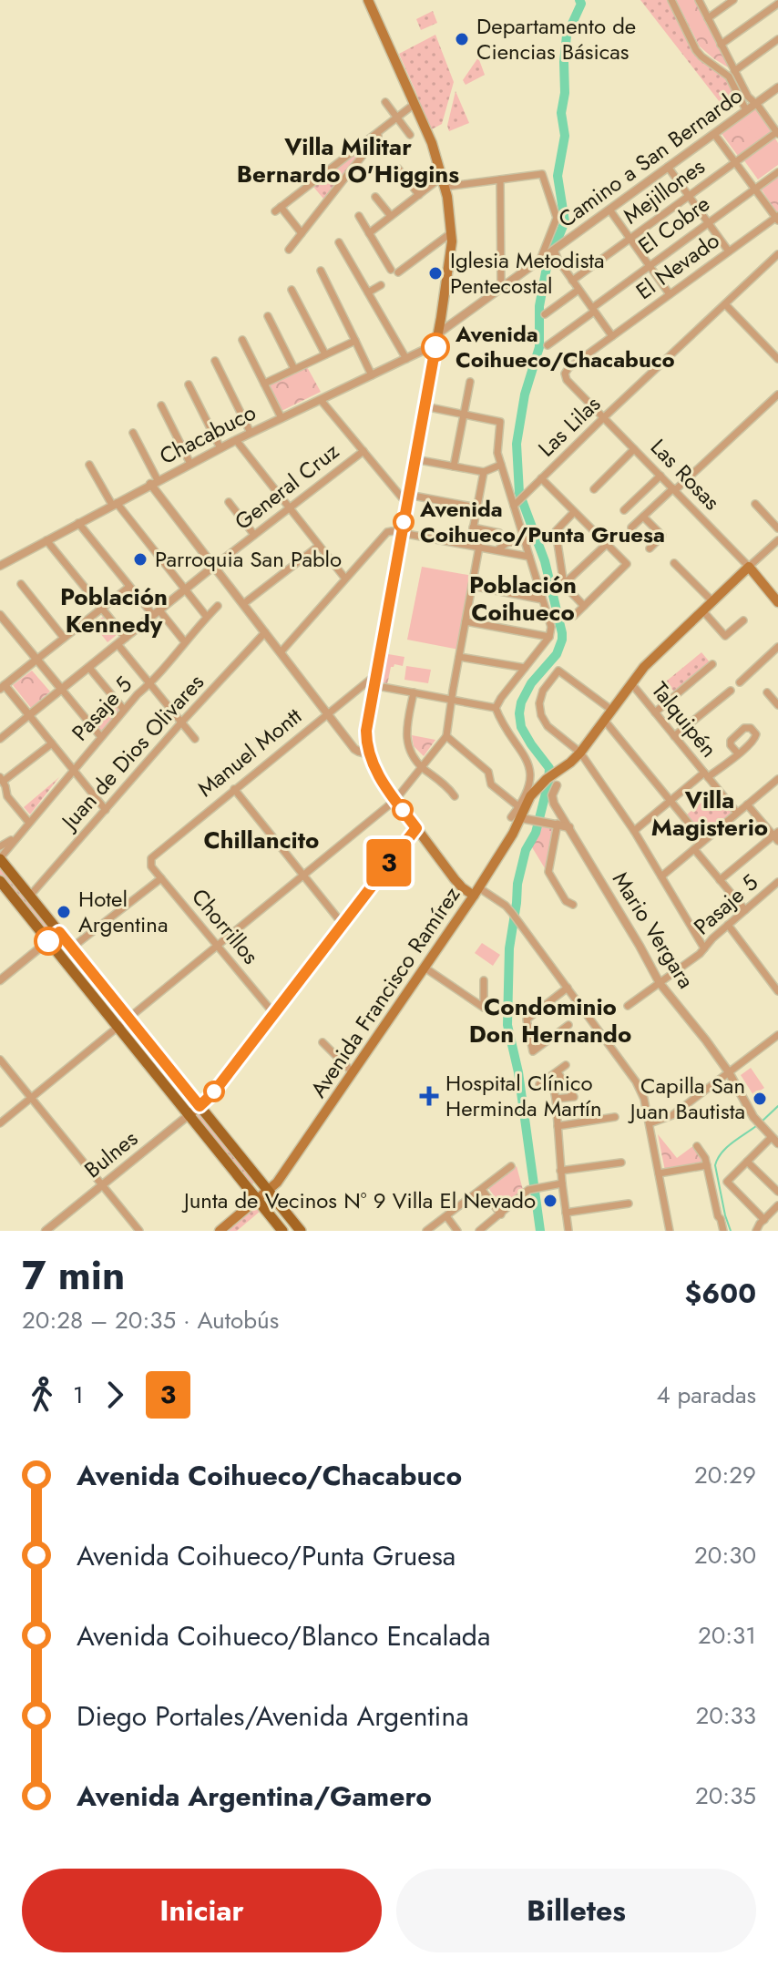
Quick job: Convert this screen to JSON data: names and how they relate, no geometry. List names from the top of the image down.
{
  "streets": {
    "main road": ["Las Rosas", "Avenida Francisco Ramírez", "Bulnes"],
    "street": [
      "Camino a San Bernardo",
      "Mejillones",
      "El Cobre",
      "El Nevado",
      "Las Lilas",
      "Chacabuco",
      "General Cruz",
      "Pasaje 5",
      "Talquipén",
      "Juan de Dios Olivares",
      "Manuel Montt",
      "Chorrillos",
      "Mario Vergara"
    ]
  },
  "crossings": [
    ["El Nevado", "Las Rosas"],
    ["Las Lilas", "Las Rosas"],
    ["Las Rosas", "Avenida Francisco Ramírez"],
    ["Pasaje 5", "Mario Vergara"],
    ["Talquipén", "Avenida Francisco Ramírez"],
    ["Manuel Montt", "Chorrillos"],
    ["Chorrillos", "Bulnes"]
  ],
  "districts": [
    "Villa Militar Bernardo O'Higgins",
    "Población Coihueco",
    "Población Kennedy",
    "Villa Magisterio",
    "Chillancito",
    "Condominio Don Hernando"
  ],
  "places": {
    "other": [
      "Departamento de Ciencias Básicas",
      "Iglesia Metodista Pentecostal",
      "Avenida Coihueco/Chacabuco",
      "Avenida Coihueco/Punta Gruesa",
      "Parroquia San Pablo",
      "Hotel Argentina",
      "Capilla San Juan Bautista",
      "Junta de Vecinos N° 9 Villa El Nevado"
    ],
    "health": ["Hospital Clínico Herminda Martín"]
  },
  "lines": ["bus line 3"],
  "page": {
    "on_map": "3",
    "heading": ["7 min", "20:28 – 20:35 · Autobús", "$600"],
    "legs": ["1", "3", "4 paradas"],
    "list": [
      {
        "name": "Avenida Coihueco/Chacabuco",
        "value": "20:29"
      },
      {
        "name": "Avenida Coihueco/Punta Gruesa",
        "value": "20:30"
      },
      {
        "name": "Avenida Coihueco/Blanco Encalada",
        "value": "20:31"
      },
      {
        "name": "Diego Portales/Avenida Argentina",
        "value": "20:33"
      },
      {
        "name": "Avenida Argentina/Gamero",
        "value": "20:35"
      }
    ],
    "buttons": ["Iniciar", "Billetes"]
  }
}
